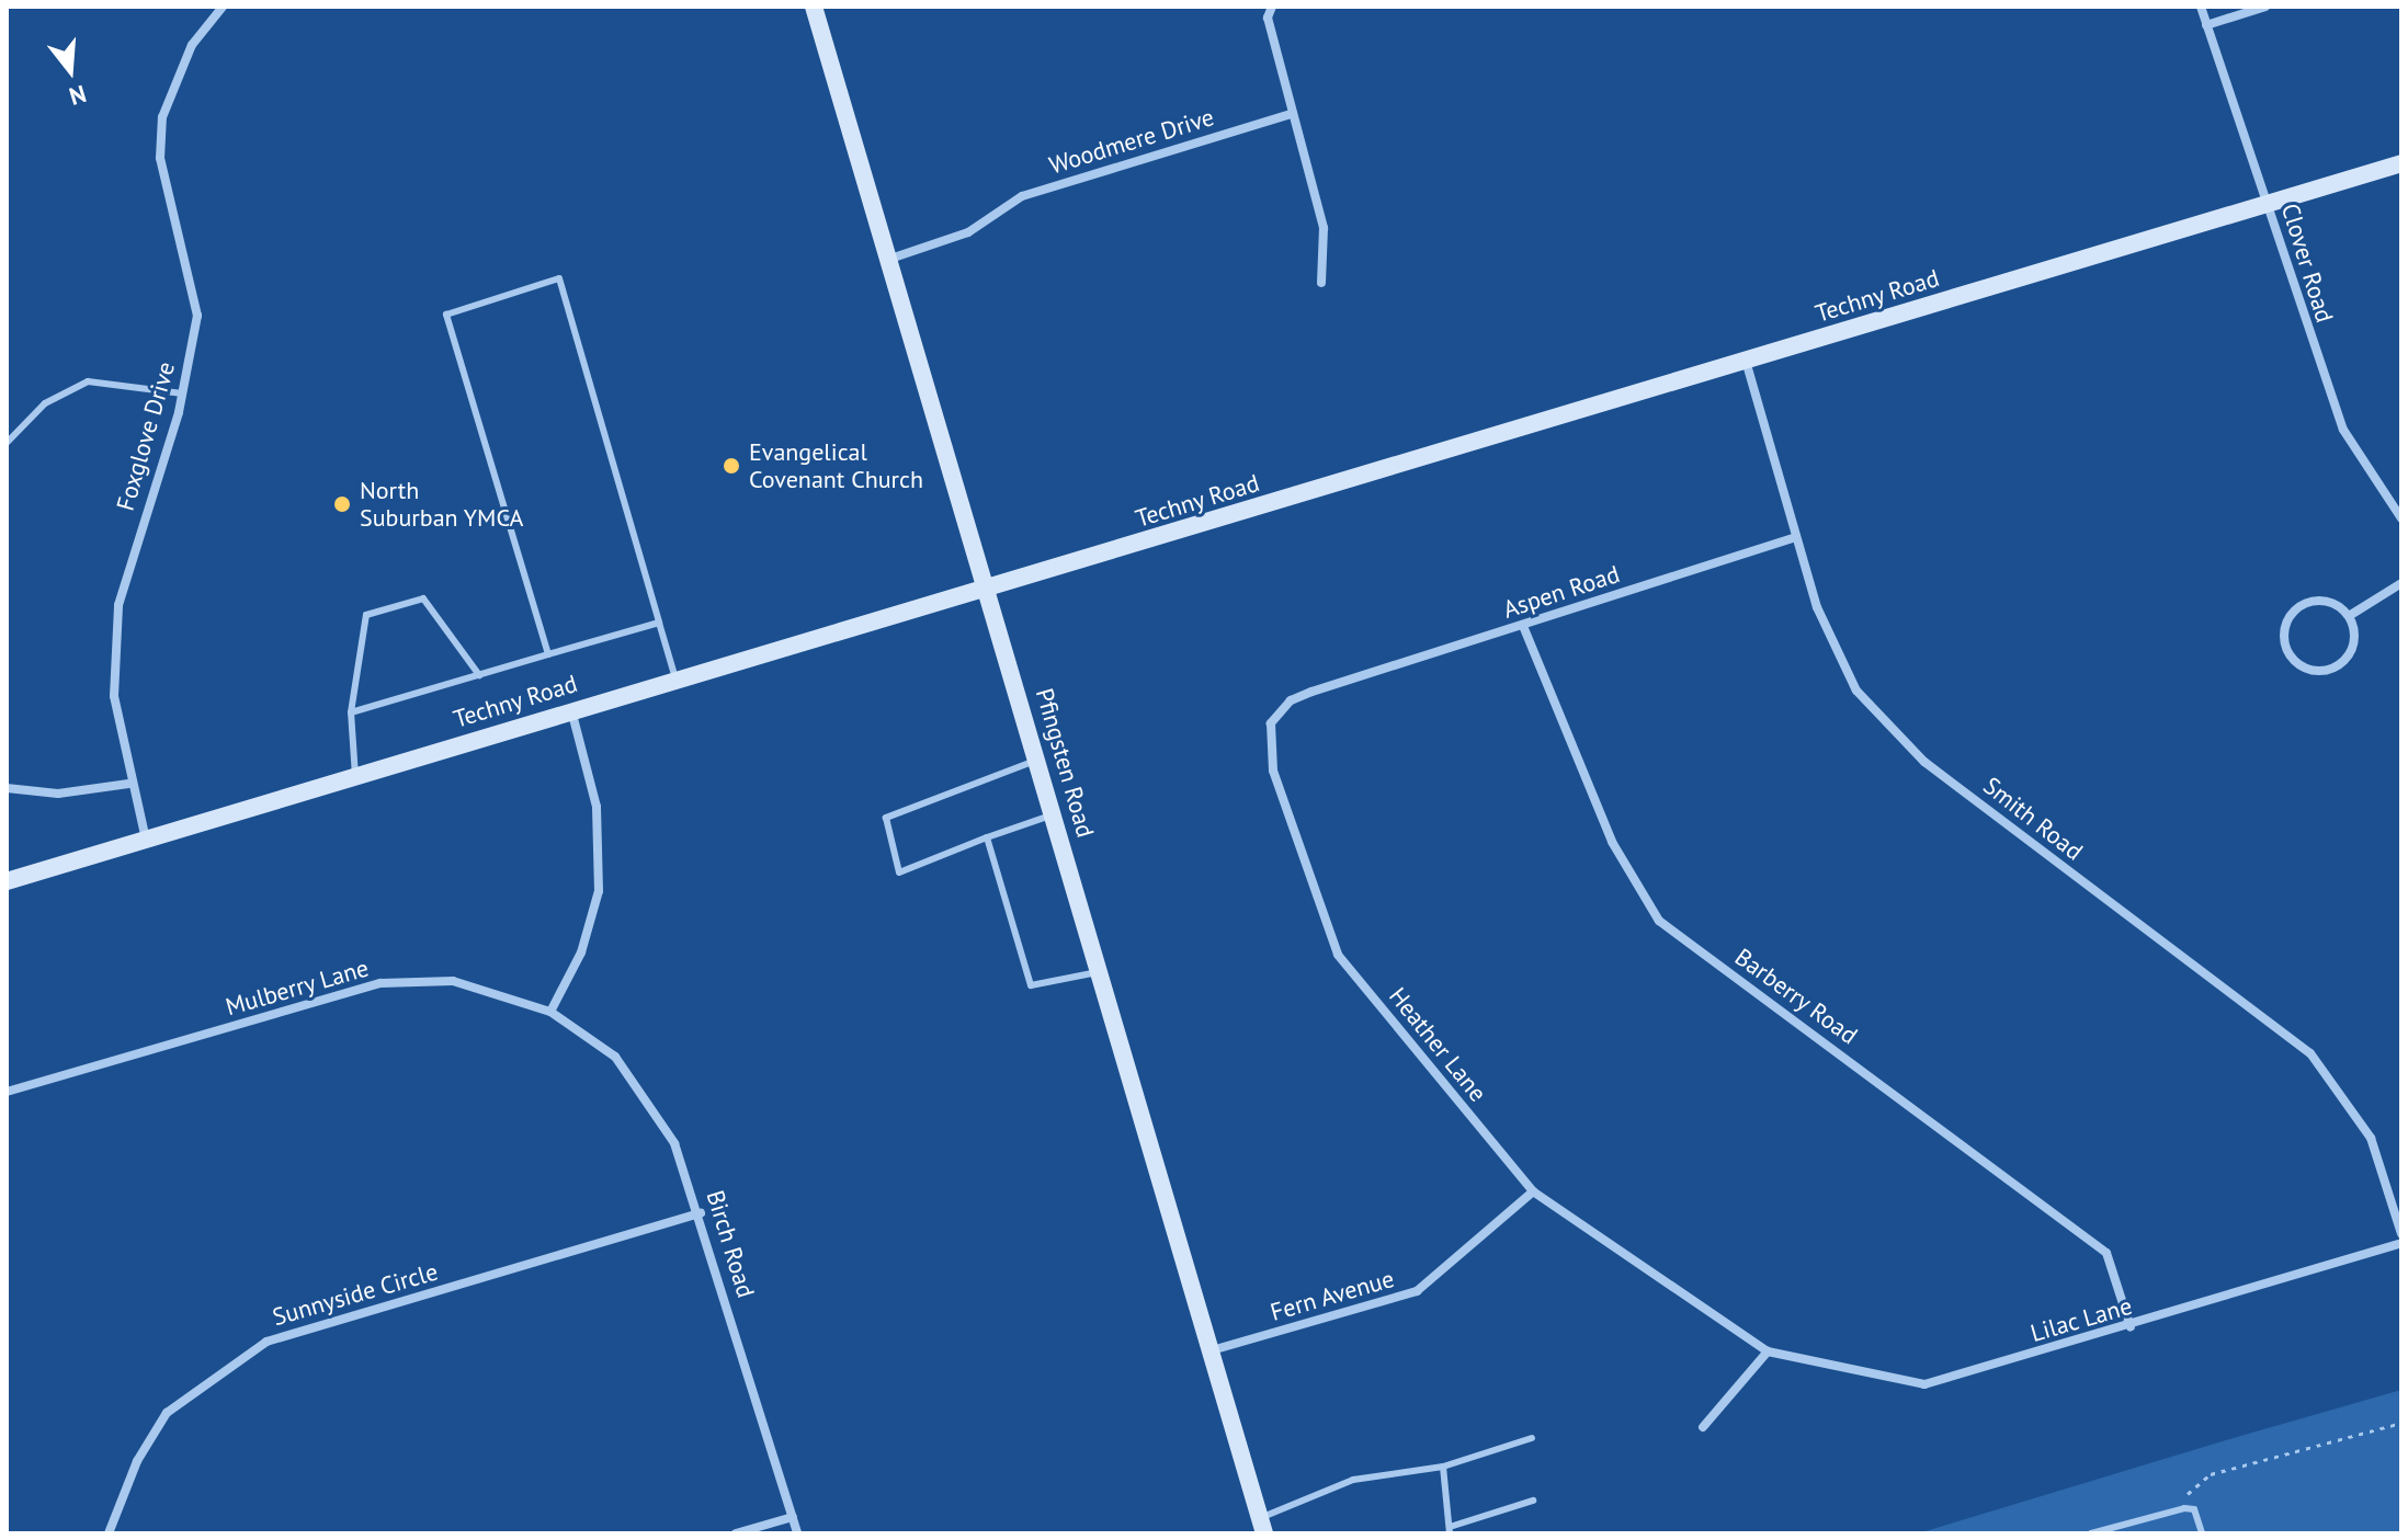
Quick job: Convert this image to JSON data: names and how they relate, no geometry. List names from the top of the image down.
{
  "streets": {
    "main road": ["Techny Road", "Pfingsten Road"],
    "street": [
      "Woodmere Drive",
      "Clover Road",
      "Foxglove Drive",
      "Aspen Road",
      "Smith Road",
      "Mulberry Lane",
      "Barberry Road",
      "Heather Lane",
      "Birch Road",
      "Sunnyside Circle",
      "Fern Avenue",
      "Lilac Lane"
    ]
  },
  "crossings": [
    ["Woodmere Drive", "Pfingsten Road"],
    ["Clover Road", "Techny Road"],
    ["Techny Road", "Foxglove Drive"],
    ["Techny Road", "Pfingsten Road"],
    ["Techny Road", "Smith Road"],
    ["Aspen Road", "Smith Road"],
    ["Aspen Road", "Barberry Road"],
    ["Aspen Road", "Heather Lane"],
    ["Pfingsten Road", "Fern Avenue"],
    ["Mulberry Lane", "Birch Road"],
    ["Barberry Road", "Lilac Lane"],
    ["Heather Lane", "Fern Avenue"],
    ["Heather Lane", "Lilac Lane"],
    ["Birch Road", "Sunnyside Circle"]
  ],
  "places": ["Evangelical Covenant Church", "North Suburban YMCA"],
  "north": "bottom"
}
